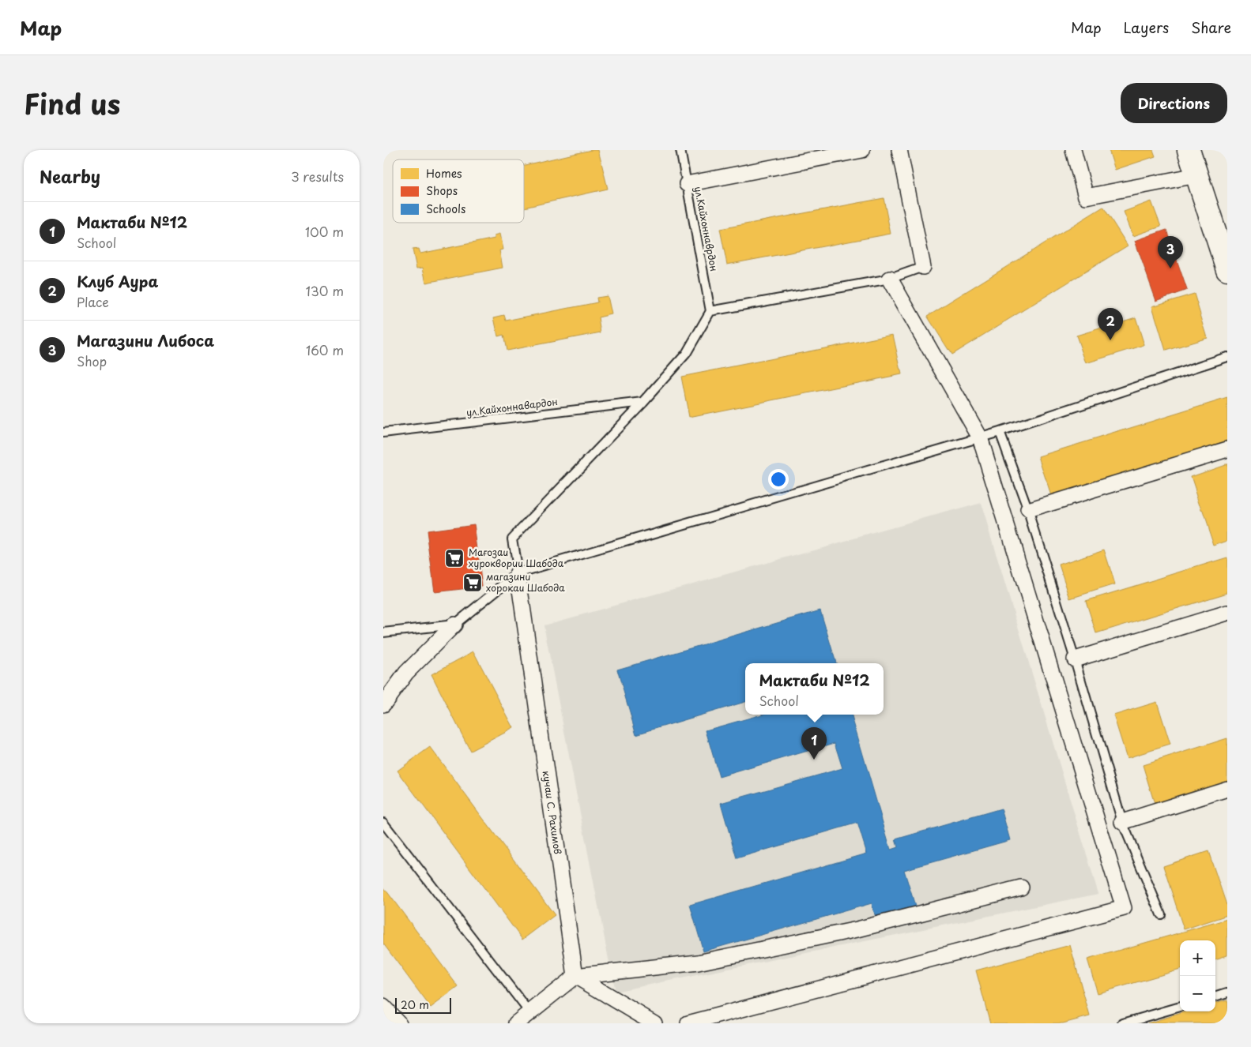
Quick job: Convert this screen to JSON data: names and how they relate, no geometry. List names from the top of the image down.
{
  "streets": {
    "street": ["кучаи С. Рахимов"],
    "lane": ["ул.Кайхоннаврдон", "ул.Кайхоннавардон"]
  },
  "places": {
    "supermarket": ["Мағозаи хуроквории Шабода", "магазини хорокаи Шабода"]
  },
  "legend": ["Homes", "Shops", "Schools"],
  "scale_bar": "20 m",
  "page": {
    "header": "Map",
    "nav": ["Map", "Layers", "Share"],
    "title": "Find us",
    "buttons": "Directions",
    "heading": ["Nearby", "3 results"],
    "list": [
      {
        "mark": "1",
        "name": "Мактаби №12",
        "note": "School",
        "value": "100 m"
      },
      {
        "mark": "2",
        "name": "Клуб Аура",
        "note": "Place",
        "value": "130 m"
      },
      {
        "mark": "3",
        "name": "Магазини Либоса",
        "note": "Shop",
        "value": "160 m"
      }
    ],
    "pins": ["3", "2", "1"],
    "popup": ["Мактаби №12", "School"],
    "map_buttons": ["+", "−"],
    "scale": "20 m"
  }
}
